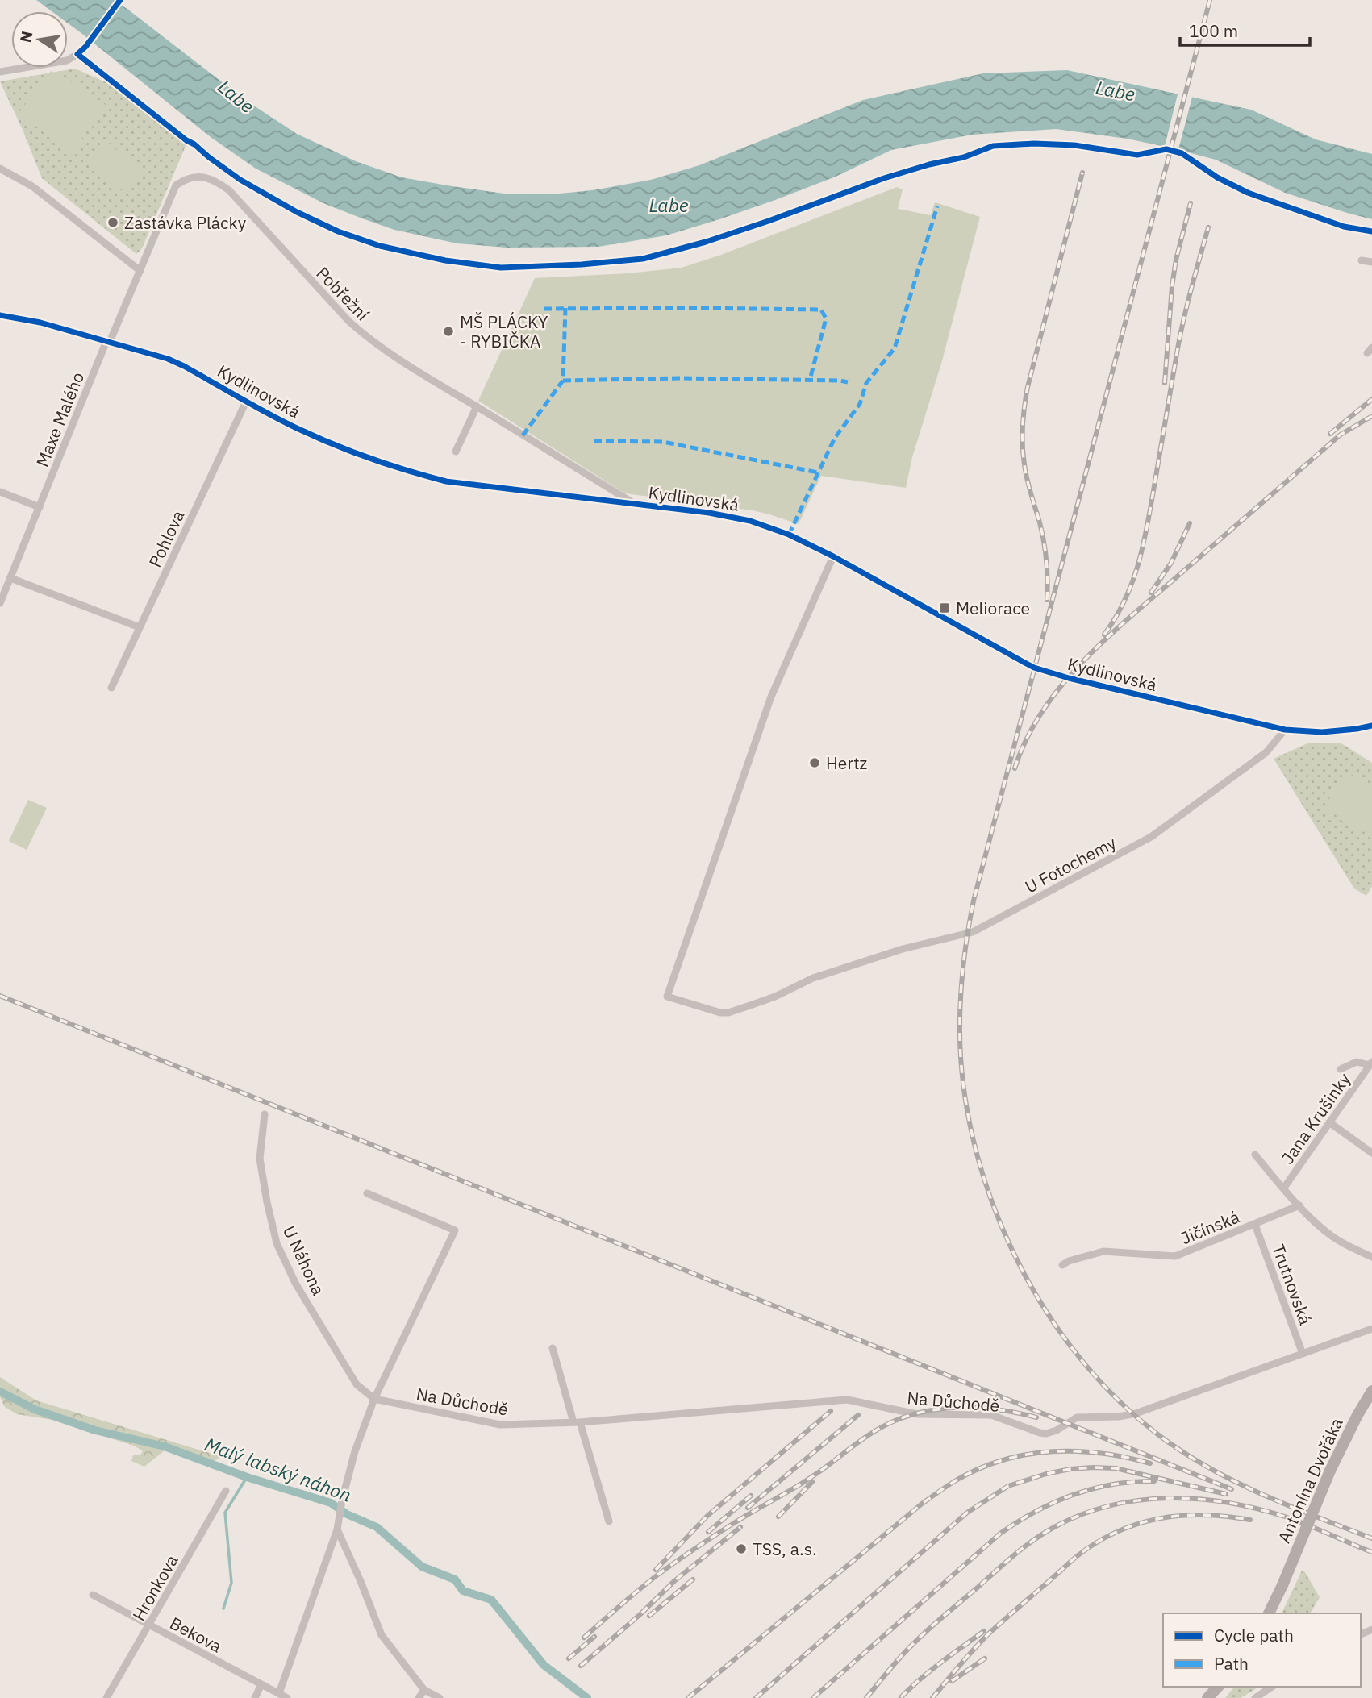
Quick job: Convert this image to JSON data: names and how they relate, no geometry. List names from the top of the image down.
{
  "streets": {
    "main road": ["Antonína Dvořáka"],
    "street": [
      "Pobřežní",
      "Kydlinovská",
      "Maxe Malého",
      "Pohlova",
      "U Fotochemy",
      "Jana Krušinky",
      "Jičínská",
      "U Náhona",
      "Trutnovská",
      "Na Důchodě",
      "Hronkova",
      "Bekova"
    ]
  },
  "crossings": [
    ["Pobřežní", "Kydlinovská"],
    ["Pobřežní", "Maxe Malého"],
    ["Kydlinovská", "Maxe Malého"],
    ["Kydlinovská", "Pohlova"],
    ["Kydlinovská", "U Fotochemy"],
    ["Jičínská", "Trutnovská"],
    ["U Náhona", "Na Důchodě"],
    ["Trutnovská", "Na Důchodě"],
    ["Hronkova", "Bekova"]
  ],
  "water": ["Labe", "Malý labský náhon"],
  "places": {
    "other": [
      "Zastávka Plácky",
      "MŠ PLÁCKY - RYBIČKA",
      "Hertz",
      "TSS, a.s."
    ],
    "transit": ["Meliorace"]
  },
  "legend": ["Cycle path", "Path"],
  "scale_bar": "100 m",
  "north": "left"
}
